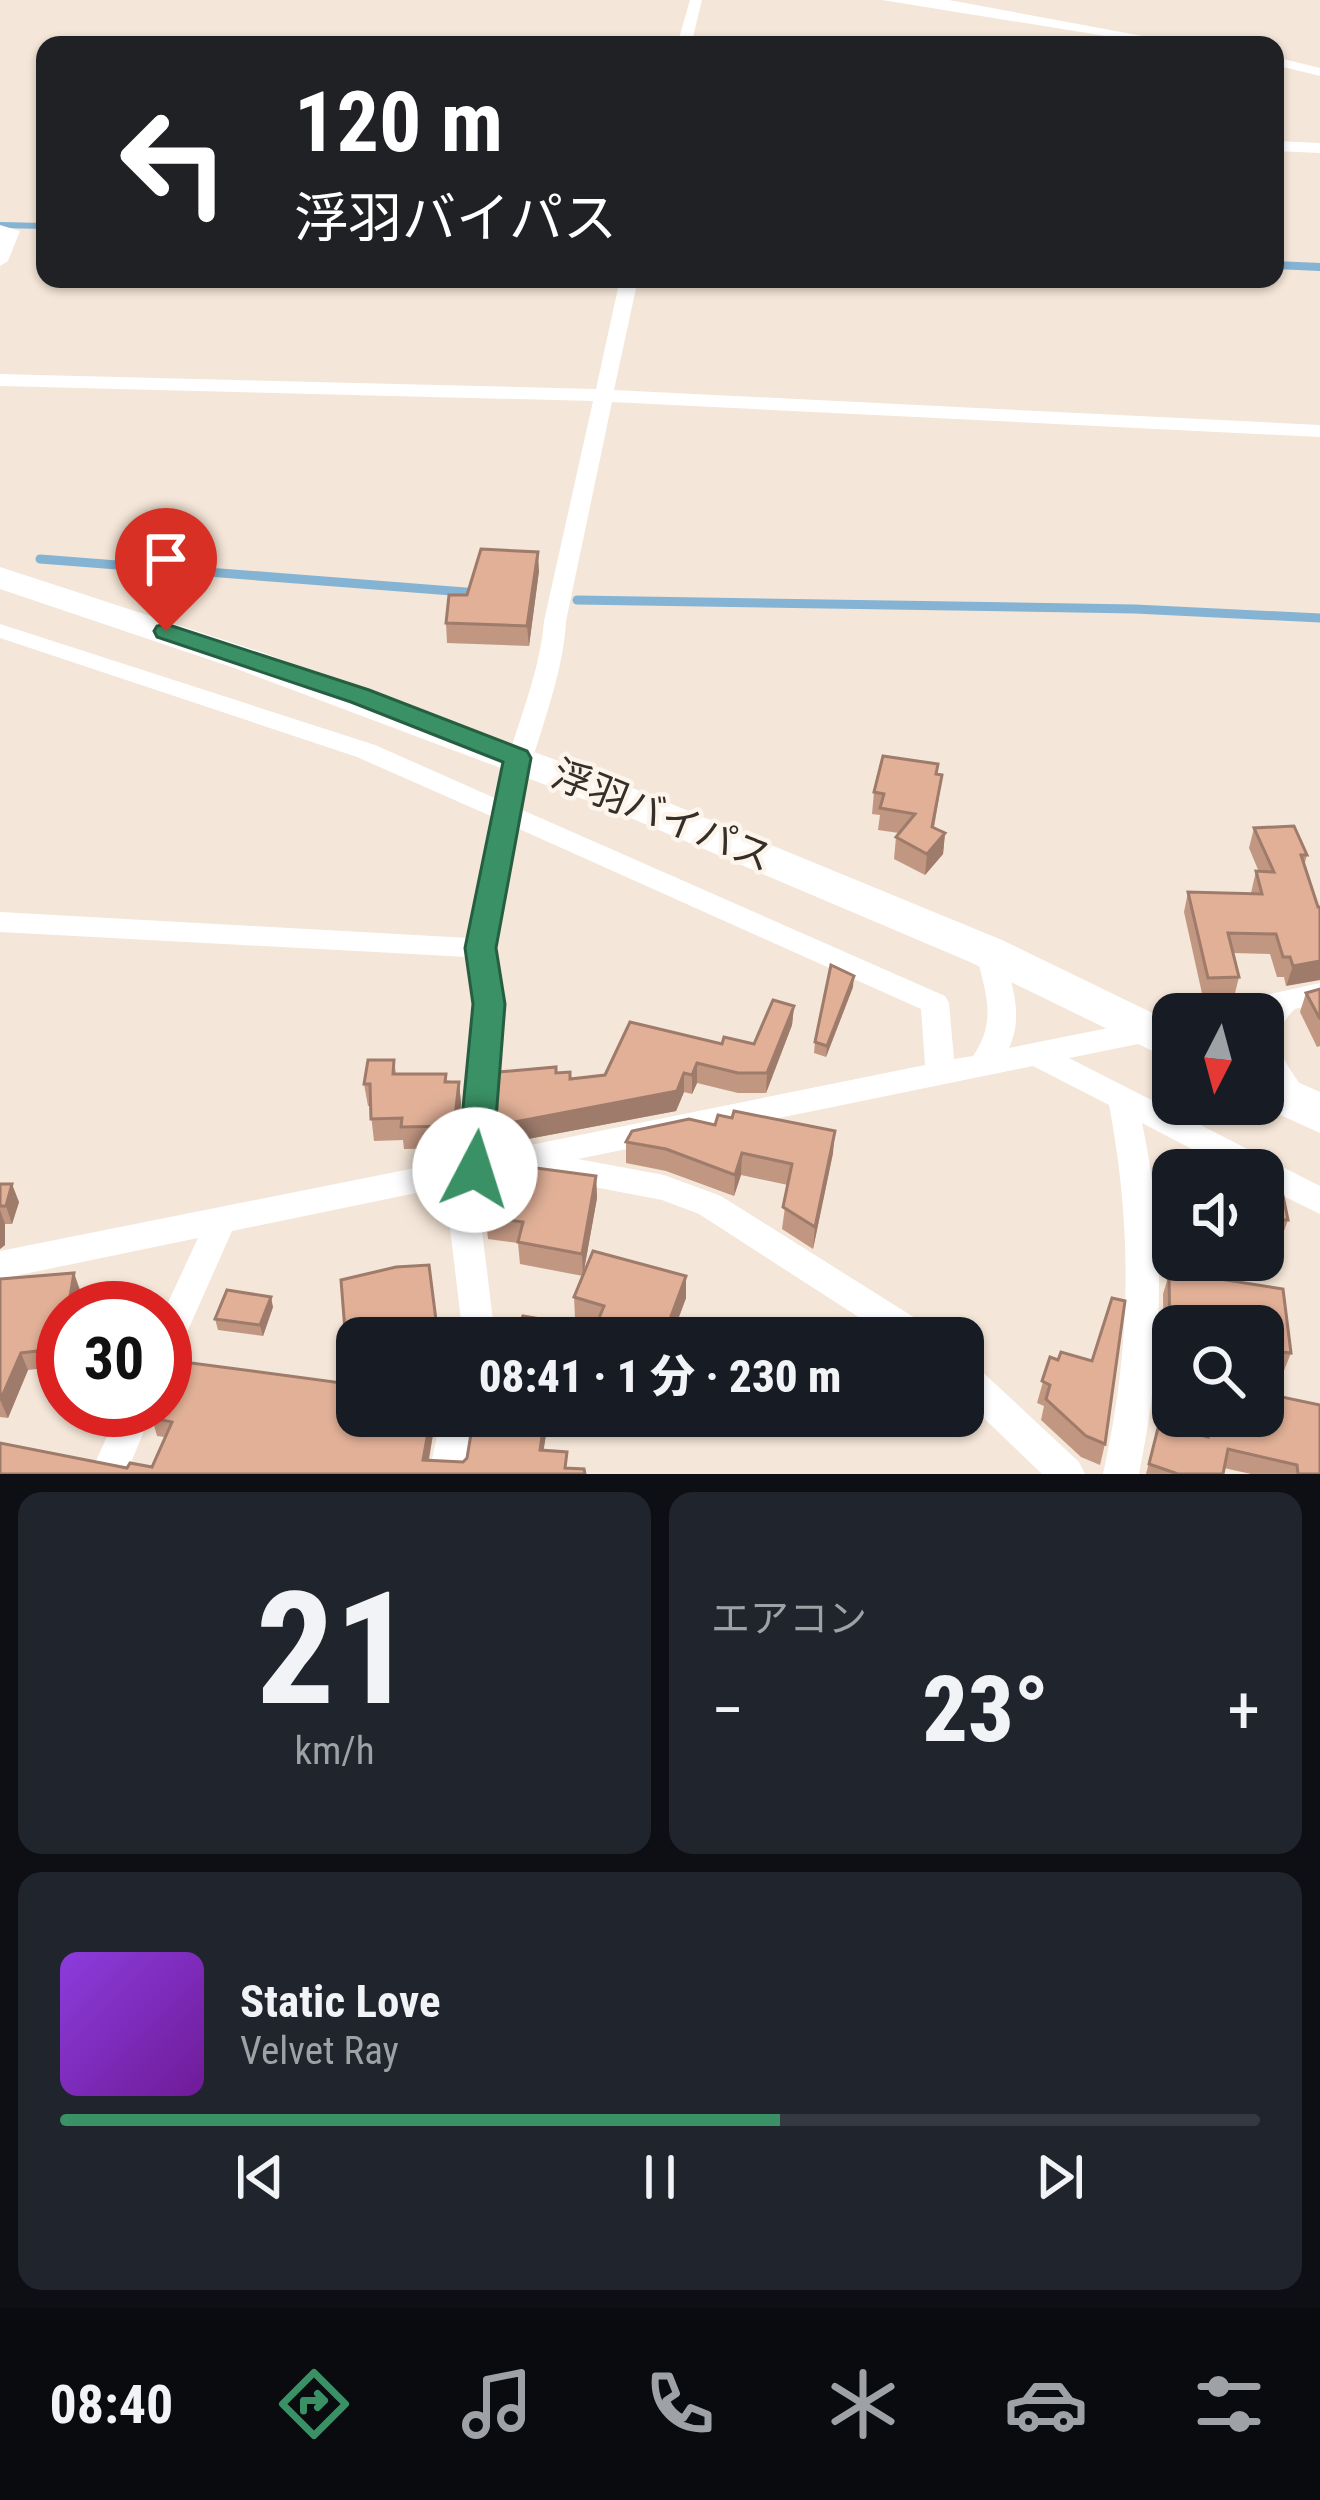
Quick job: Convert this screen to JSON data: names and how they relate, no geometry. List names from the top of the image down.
{
  "streets": {
    "highway": ["浮羽バイパス"]
  },
  "north": "bottom",
  "page": {
    "turn": ["120 m", "浮羽バイパス"],
    "limit": "30",
    "trip": "08:41 · 1 分 · 230 m",
    "tile": [
      ["21", "km/h"],
      "エアコン"
    ],
    "heat": ["−", "23°", "+"],
    "song": ["Static Love", "Velvet Ray"],
    "tabs": "08:40"
  }
}
